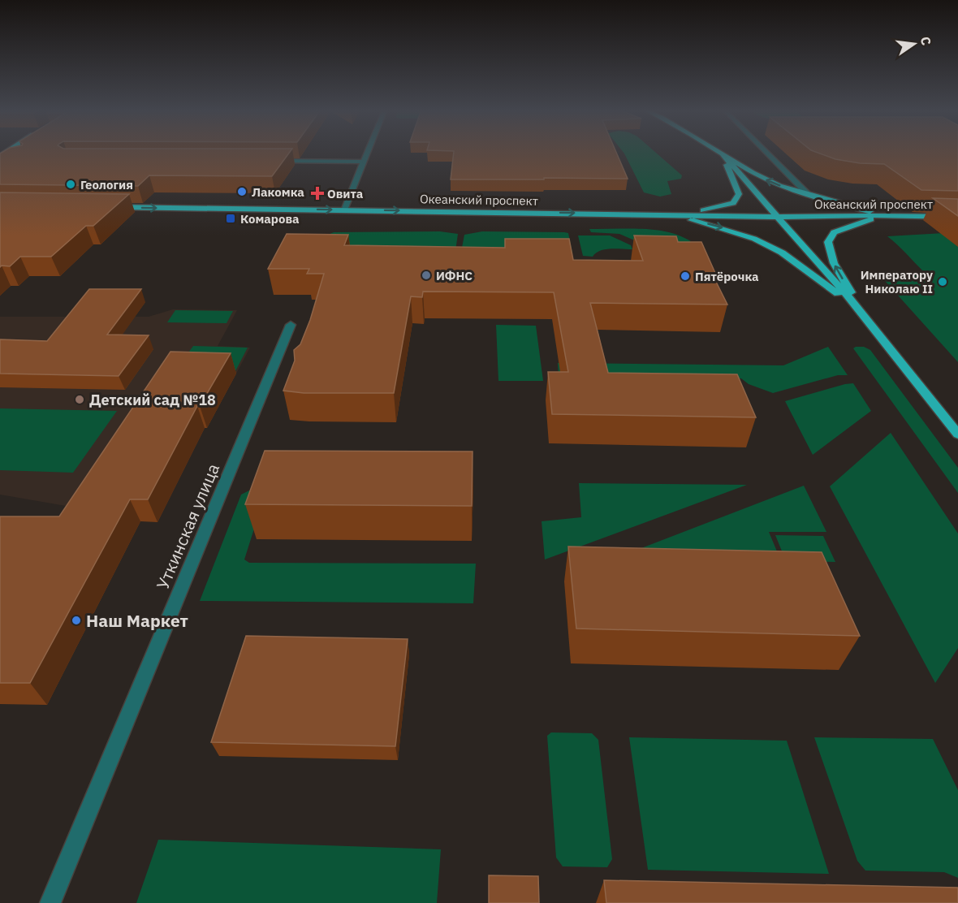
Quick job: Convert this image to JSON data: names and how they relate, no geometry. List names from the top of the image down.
{
  "streets": {
    "main road": ["Океанский проспект"],
    "street": ["Уткинская улица"]
  },
  "one_way": ["Океанский проспект"],
  "places": {
    "other": [
      "Геология",
      "Лакомка",
      "ИФНС",
      "Пятёрочка",
      "Императору Николаю II",
      "Детский сад №18",
      "Наш Маркет"
    ],
    "health": ["Овита"],
    "transit": ["Комарова"]
  },
  "north": "right"
}
